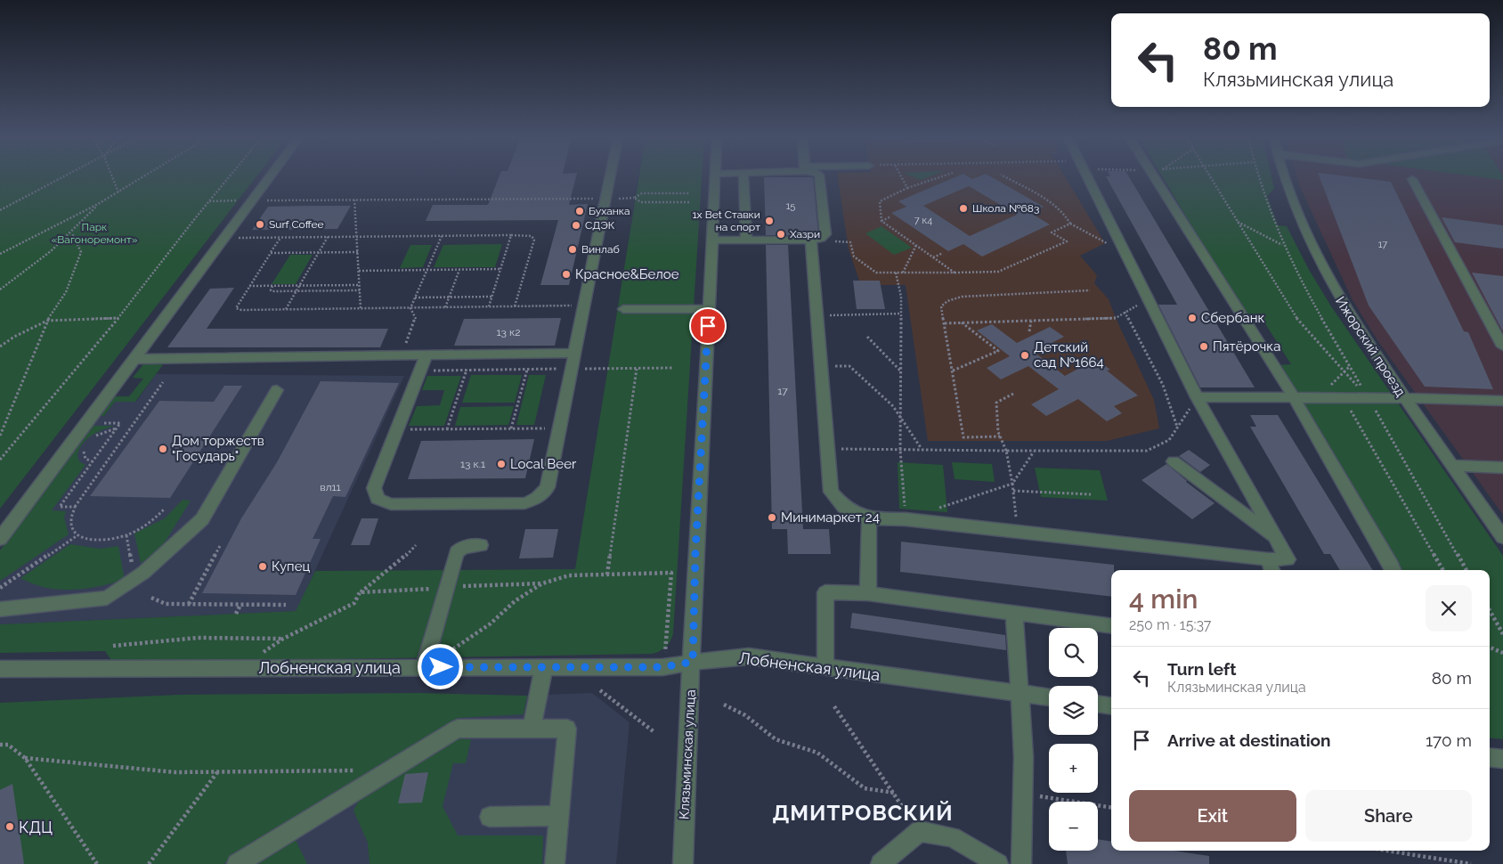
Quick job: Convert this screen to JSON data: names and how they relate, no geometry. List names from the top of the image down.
{
  "streets": {
    "street": ["Ижорский проезд", "Лобненская улица", "Клязьминская улица"]
  },
  "crossings": [
    ["Лобненская улица", "Клязьминская улица"]
  ],
  "districts": ["ДМИТРОВСКИЙ"],
  "parks": ["Парк «Вагоноремонт»"],
  "places": [
    "Школа №683",
    "Буханка",
    "1x Bet Ставки на спорт",
    "Surf Coffee",
    "СДЭК",
    "Хазри",
    "Винлаб",
    "Красное&Белое",
    "Сбербанк",
    "Пятёрочка",
    "Детский сад №1664",
    "Дом торжеств \"Государь\"",
    "Local Beer",
    "Минимаркет 24",
    "Купец",
    "КДЦ"
  ],
  "house_numbers": [
    "15",
    "7 к4",
    "17",
    "13 к2",
    "17",
    "13 к.1",
    "вл11"
  ],
  "page": {
    "turn": ["80 m", "Клязьминская улица"],
    "heading": ["4 min", "250 m · 15:37"],
    "map_buttons": ["+", "−"],
    "list": [
      {
        "name": "Turn left",
        "note": "Клязьминская улица",
        "value": "80 m"
      },
      {
        "name": "Arrive at destination",
        "value": "170 m"
      }
    ],
    "buttons": ["Exit", "Share"]
  }
}
